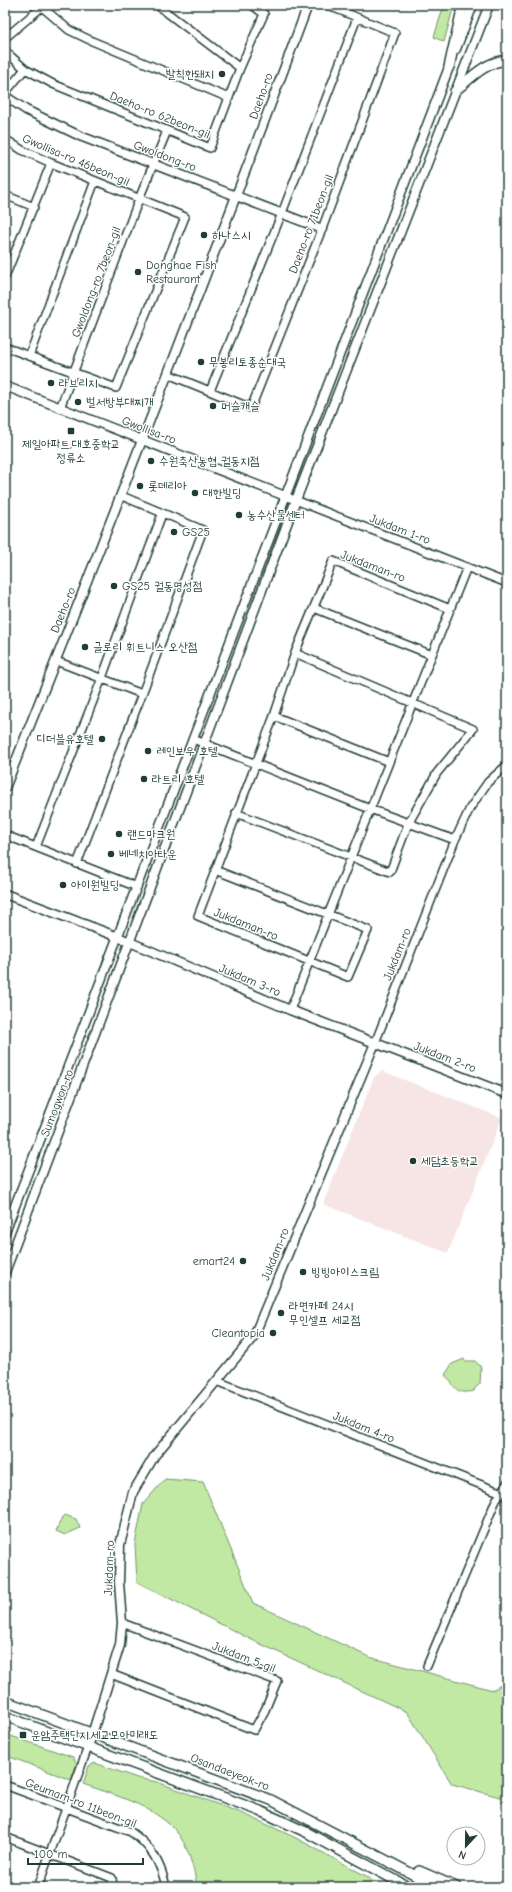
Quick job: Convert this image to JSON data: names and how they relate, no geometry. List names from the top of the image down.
{
  "streets": {
    "main road": ["Osandaeyeok-ro"],
    "street": [
      "Daeho-ro",
      "Daeho-ro 62beon-gil",
      "Gwoldong-ro",
      "Gwollisa-ro 46beon-gil",
      "Daeho-ro 71beon-gil",
      "Gwoldong-ro 7beon-gil",
      "Gwollisa-ro",
      "Jukdam 1-ro",
      "Jukdaman-ro",
      "Jukdam-ro",
      "Jukdam 3-ro",
      "Jukdam 2-ro",
      "Sumogwon-ro",
      "Jukdam 4-ro",
      "Jukdam 5-gil",
      "Geumam-ro 11beon-gil"
    ]
  },
  "crossings": [
    ["Daeho-ro", "Gwoldong-ro"],
    ["Daeho-ro", "Daeho-ro 71beon-gil"],
    ["Daeho-ro", "Gwollisa-ro"],
    ["Daeho-ro 62beon-gil", "Gwoldong-ro 7beon-gil"],
    ["Gwoldong-ro", "Daeho-ro 71beon-gil"],
    ["Gwoldong-ro", "Gwoldong-ro 7beon-gil"],
    ["Gwollisa-ro 46beon-gil", "Gwoldong-ro 7beon-gil"],
    ["Gwoldong-ro 7beon-gil", "Gwollisa-ro"],
    ["Gwollisa-ro", "Jukdam 1-ro"],
    ["Gwollisa-ro", "Sumogwon-ro"],
    ["Jukdam 1-ro", "Sumogwon-ro"],
    ["Jukdam-ro", "Jukdam 3-ro"],
    ["Jukdam-ro", "Jukdam 2-ro"],
    ["Jukdam-ro", "Jukdam 4-ro"],
    ["Jukdam-ro", "Jukdam 5-gil"],
    ["Jukdam-ro", "Osandaeyeok-ro"],
    ["Jukdam 3-ro", "Jukdam 2-ro"],
    ["Jukdam 3-ro", "Sumogwon-ro"]
  ],
  "places": {
    "other": [
      "발칙한돼지",
      "하나스시",
      "Donghae Fish Restaurant",
      "무봉리토종순대국",
      "라브리지",
      "벌서방부대찌개",
      "머슬캐슬",
      "수원축산농협 궐동지점",
      "롯데리아",
      "대한빌딩",
      "농수산물센터",
      "GS25",
      "GS25 궐동명성점",
      "글로리 휘트니스 오산점",
      "디더블유호텔",
      "레인보우 호텔",
      "라트리 호텔",
      "랜드마크원",
      "베네치아타운",
      "아이원빌딩",
      "세담초등학교",
      "emart24",
      "빙빙아이스크림",
      "라면카페 24시 무인셀프 세교점",
      "Cleantopia"
    ],
    "transit": ["제일아파트,대호중학교 정류소", "운암주택단지.세교모아미래도"]
  },
  "scale_bar": "100 m",
  "north": "bottom"
}
